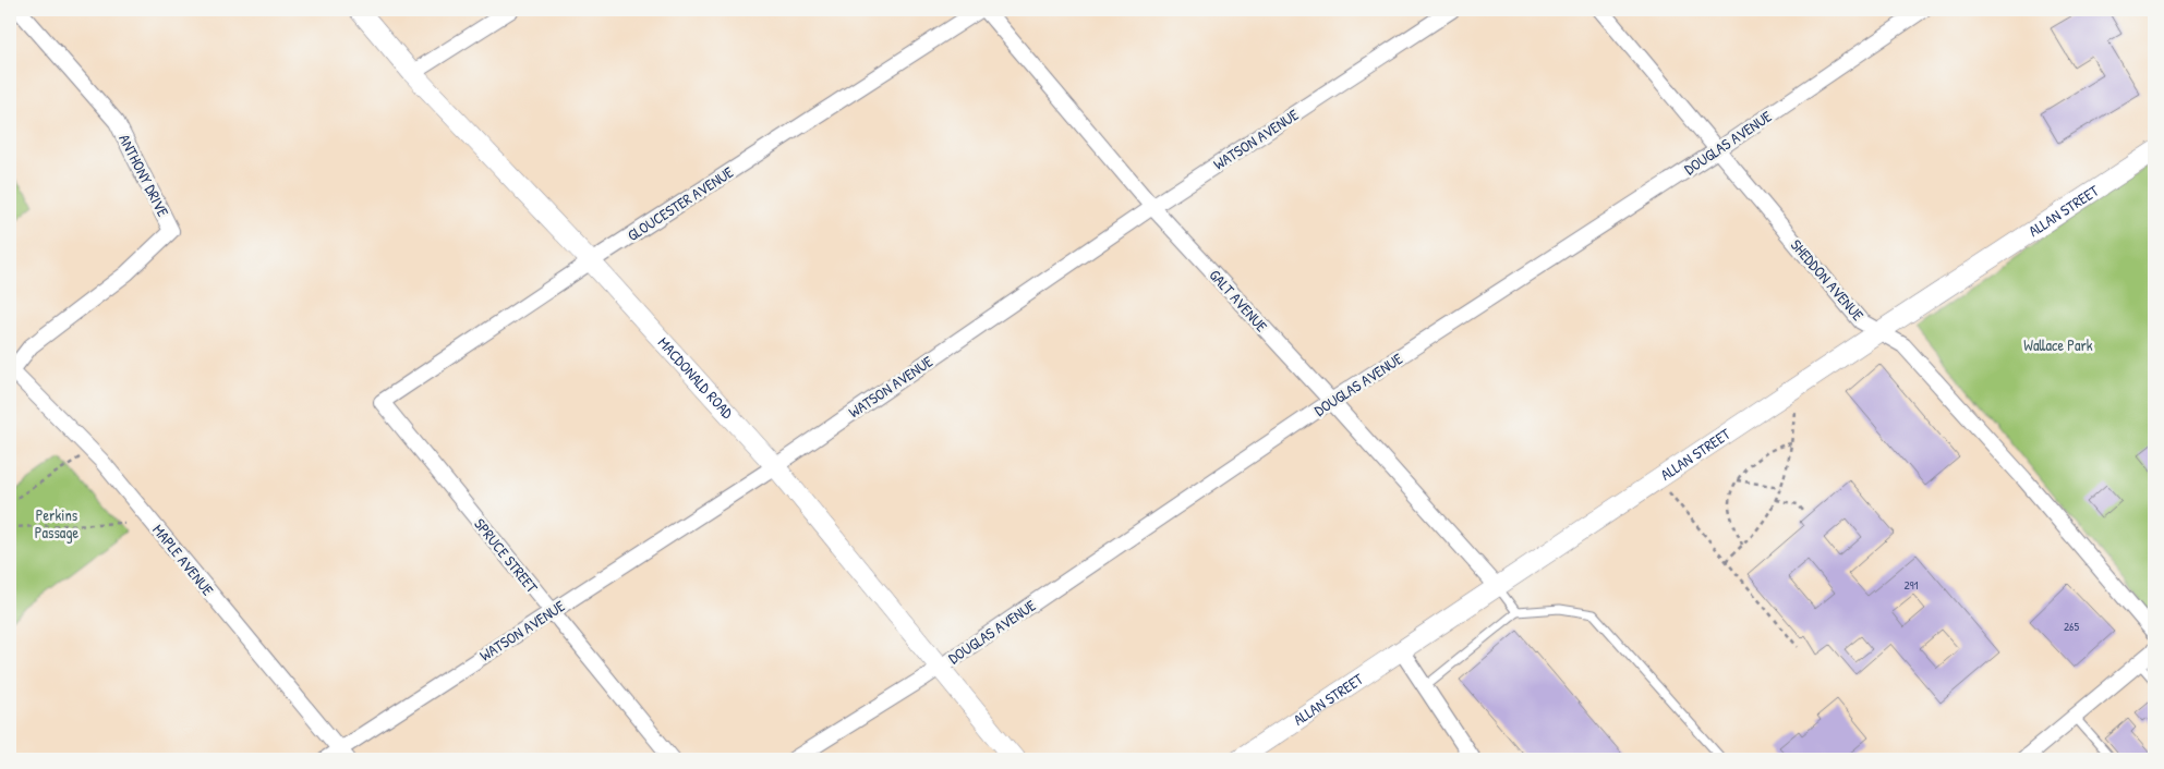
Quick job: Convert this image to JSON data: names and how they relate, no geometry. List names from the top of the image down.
{
  "streets": {
    "street": [
      "WATSON AVENUE",
      "DOUGLAS AVENUE",
      "ANTHONY DRIVE",
      "GLOUCESTER AVENUE",
      "ALLAN STREET",
      "SHEDDON AVENUE",
      "GALT AVENUE",
      "MACDONALD ROAD",
      "SPRUCE STREET",
      "MAPLE AVENUE"
    ]
  },
  "crossings": [
    ["WATSON AVENUE", "GALT AVENUE"],
    ["WATSON AVENUE", "MACDONALD ROAD"],
    ["WATSON AVENUE", "SPRUCE STREET"],
    ["WATSON AVENUE", "MAPLE AVENUE"],
    ["DOUGLAS AVENUE", "SHEDDON AVENUE"],
    ["DOUGLAS AVENUE", "GALT AVENUE"],
    ["DOUGLAS AVENUE", "MACDONALD ROAD"],
    ["ANTHONY DRIVE", "MAPLE AVENUE"],
    ["GLOUCESTER AVENUE", "MACDONALD ROAD"],
    ["GLOUCESTER AVENUE", "SPRUCE STREET"],
    ["ALLAN STREET", "SHEDDON AVENUE"],
    ["ALLAN STREET", "GALT AVENUE"]
  ],
  "parks": ["Wallace Park", "Perkins Passage"],
  "house_numbers": ["291", "265"]
}
